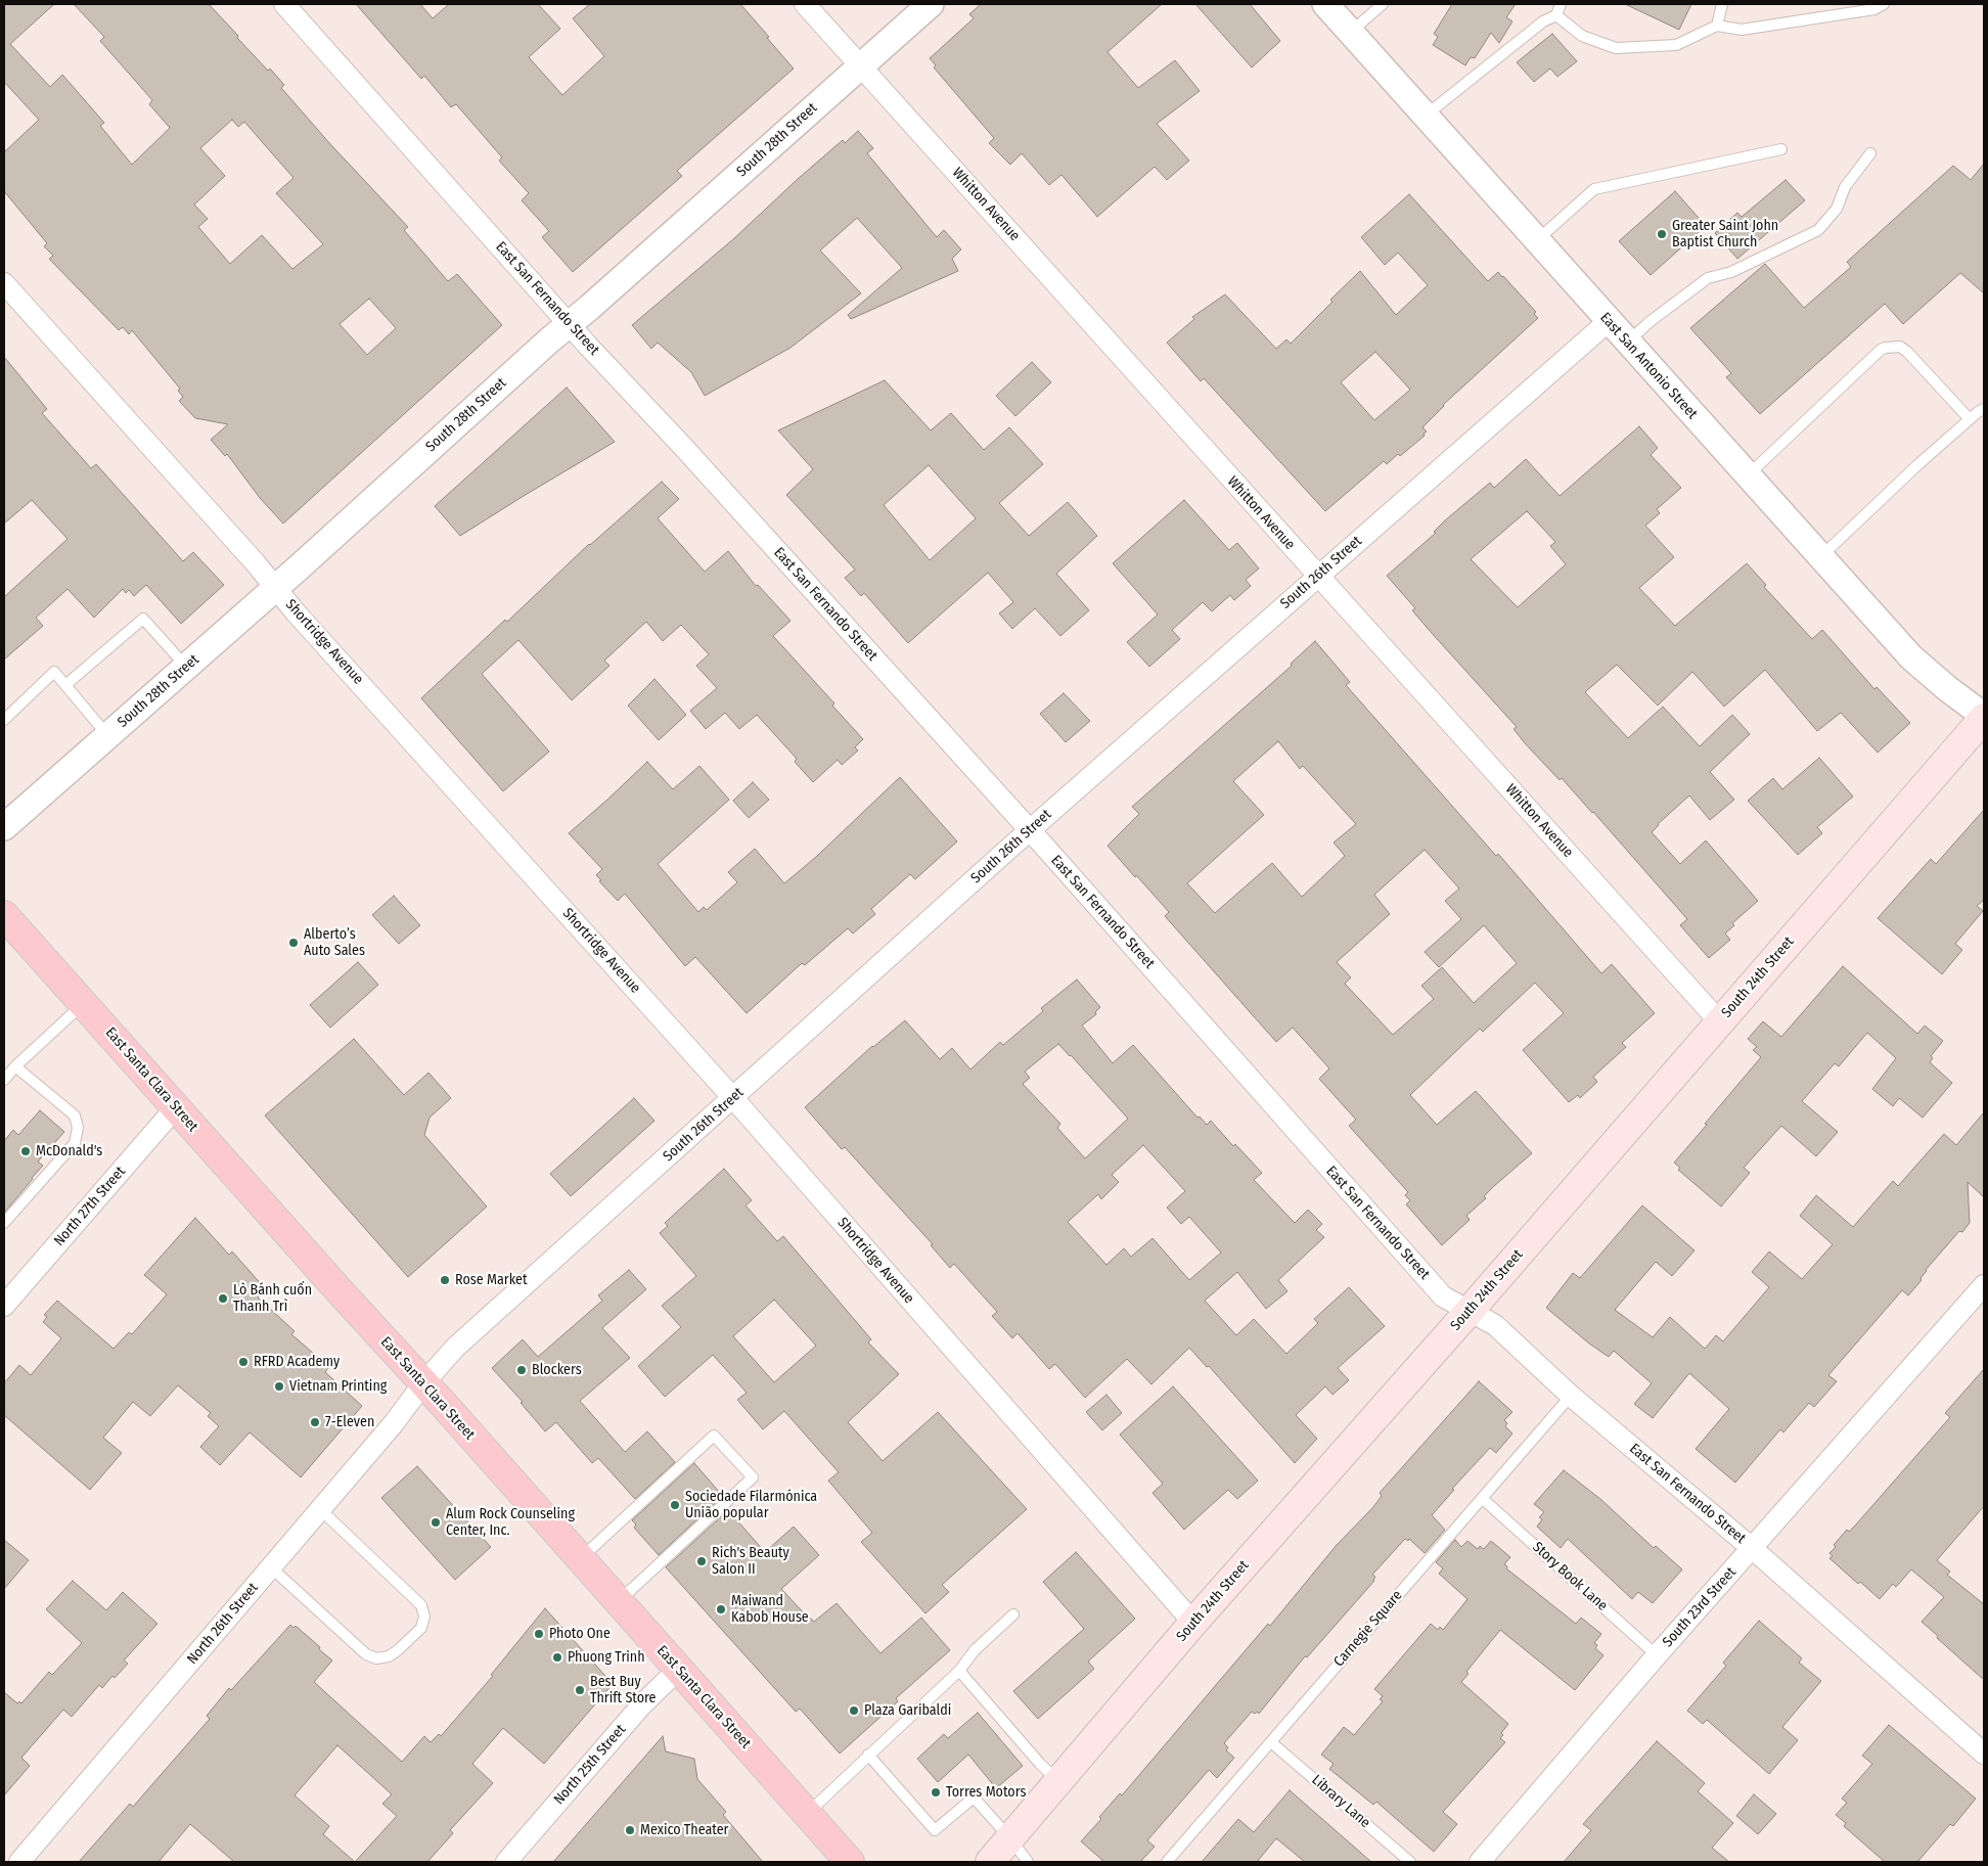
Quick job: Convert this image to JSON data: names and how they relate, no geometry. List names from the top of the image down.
{
  "streets": {
    "main road": ["South 24th Street", "East Santa Clara Street"],
    "street": [
      "South 28th Street",
      "Whitton Avenue",
      "East San Fernando Street",
      "East San Antonio Street",
      "South 26th Street",
      "Shortridge Avenue",
      "North 27th Street",
      "South 23rd Street",
      "North 26th Street",
      "North 25th Street"
    ],
    "lane": ["Story Book Lane", "Carnegie Square", "Library Lane"]
  },
  "crossings": [
    ["South 28th Street", "Whitton Avenue"],
    ["South 28th Street", "East San Fernando Street"],
    ["South 28th Street", "Shortridge Avenue"],
    ["Whitton Avenue", "South 26th Street"],
    ["Whitton Avenue", "South 24th Street"],
    ["East San Fernando Street", "South 26th Street"],
    ["East San Fernando Street", "South 24th Street"],
    ["East San Fernando Street", "South 23rd Street"],
    ["East San Fernando Street", "Carnegie Square"],
    ["East San Antonio Street", "South 26th Street"],
    ["East San Antonio Street", "South 24th Street"],
    ["South 26th Street", "Shortridge Avenue"],
    ["South 26th Street", "East Santa Clara Street"],
    ["South 26th Street", "North 26th Street"],
    ["Shortridge Avenue", "South 24th Street"],
    ["East Santa Clara Street", "North 27th Street"],
    ["East Santa Clara Street", "North 26th Street"],
    ["East Santa Clara Street", "North 25th Street"],
    ["Story Book Lane", "South 23rd Street"],
    ["Story Book Lane", "Carnegie Square"],
    ["Carnegie Square", "Library Lane"]
  ],
  "places": [
    "Greater Saint John Baptist Church",
    "Alberto’s Auto Sales",
    "McDonald's",
    "Rose Market",
    "Lò Bánh cuốn Thanh Trì",
    "RFRD Academy",
    "Blockers",
    "Vietnam Printing",
    "7-Eleven",
    "Sociedade Filarmónica União popular",
    "Alum Rock Counseling Center, Inc.",
    "Rich's Beauty Salon II",
    "Maiwand Kabob House",
    "Photo One",
    "Phuong Trinh",
    "Best Buy Thrift Store",
    "Plaza Garibaldi",
    "Torres Motors",
    "Mexico Theater"
  ]
}
